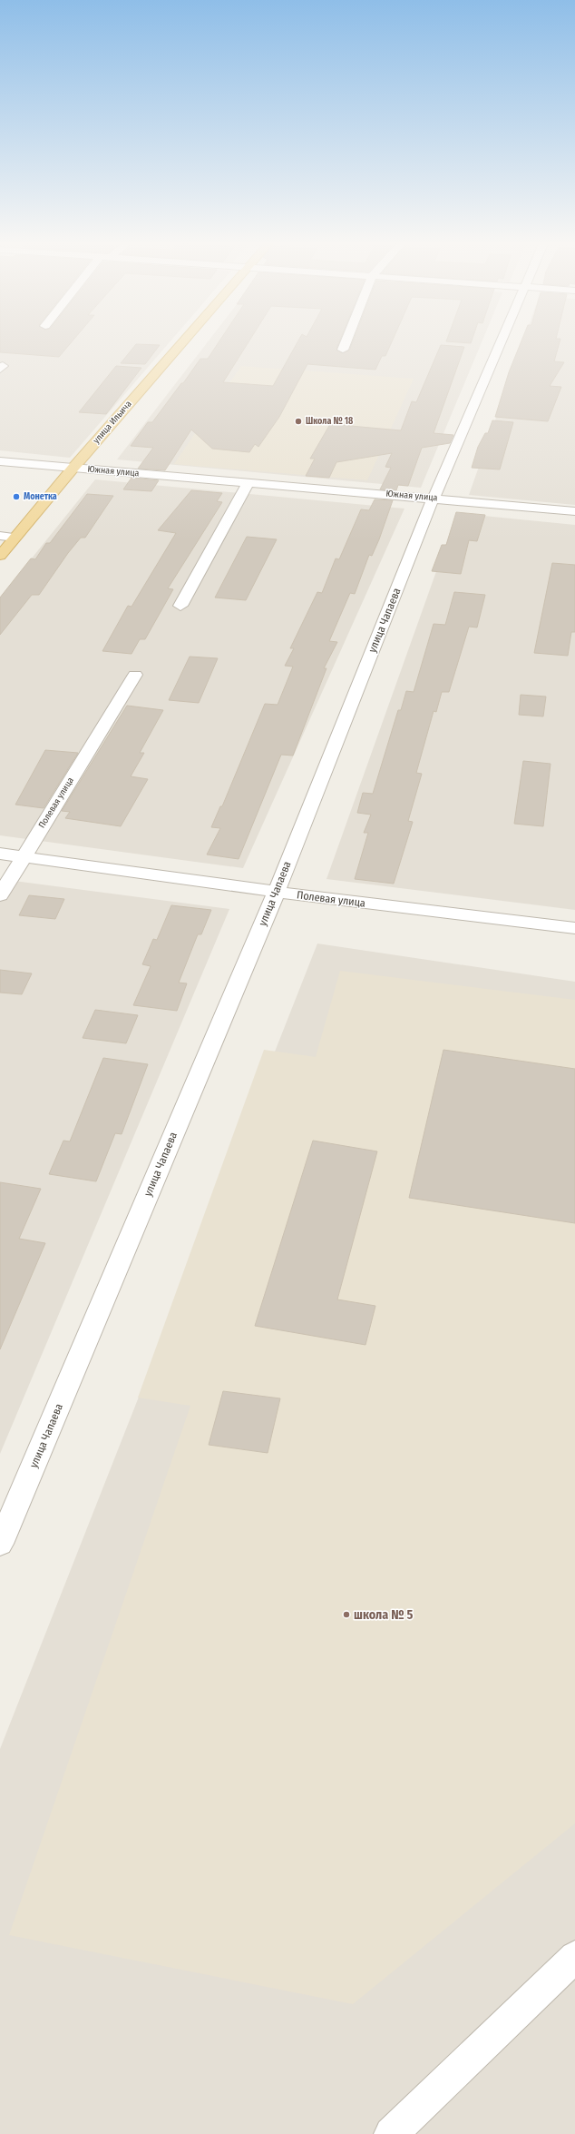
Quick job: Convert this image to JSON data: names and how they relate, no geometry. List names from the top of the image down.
{
  "streets": {
    "main road": ["улица Ильича"],
    "street": ["Южная улица", "улица Чапаева", "Полевая улица"]
  },
  "crossings": [
    ["улица Ильича", "Южная улица"],
    ["Южная улица", "улица Чапаева"],
    ["улица Чапаева", "Полевая улица"]
  ],
  "places": ["Школа № 18", "Монетка", "школа № 5"]
}
